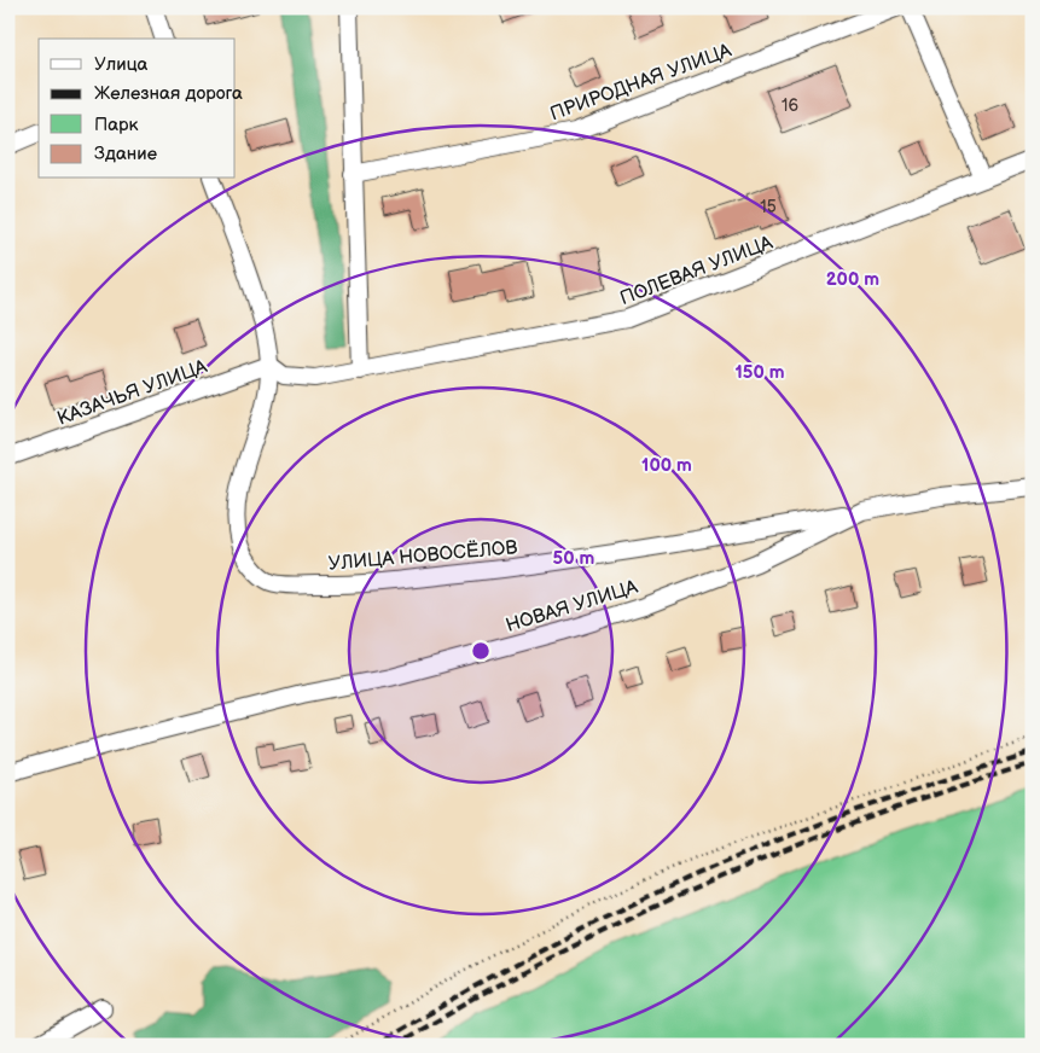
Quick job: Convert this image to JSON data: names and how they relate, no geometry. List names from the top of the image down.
{
  "streets": {
    "street": [
      "ПРИРОДНАЯ УЛИЦА",
      "ПОЛЕВАЯ УЛИЦА",
      "КАЗАЧЬЯ УЛИЦА",
      "УЛИЦА НОВОСЁЛОВ",
      "НОВАЯ УЛИЦА"
    ]
  },
  "crossings": [
    ["ПОЛЕВАЯ УЛИЦА", "КАЗАЧЬЯ УЛИЦА"],
    ["ПОЛЕВАЯ УЛИЦА", "УЛИЦА НОВОСЁЛОВ"],
    ["КАЗАЧЬЯ УЛИЦА", "УЛИЦА НОВОСЁЛОВ"],
    ["УЛИЦА НОВОСЁЛОВ", "НОВАЯ УЛИЦА"]
  ],
  "house_numbers": ["16", "15"],
  "legend": [
    "Улица",
    "Железная дорога",
    "Парк",
    "Здание"
  ],
  "rings": [
    "200 m",
    "150 m",
    "100 m",
    "50 m"
  ]
}
